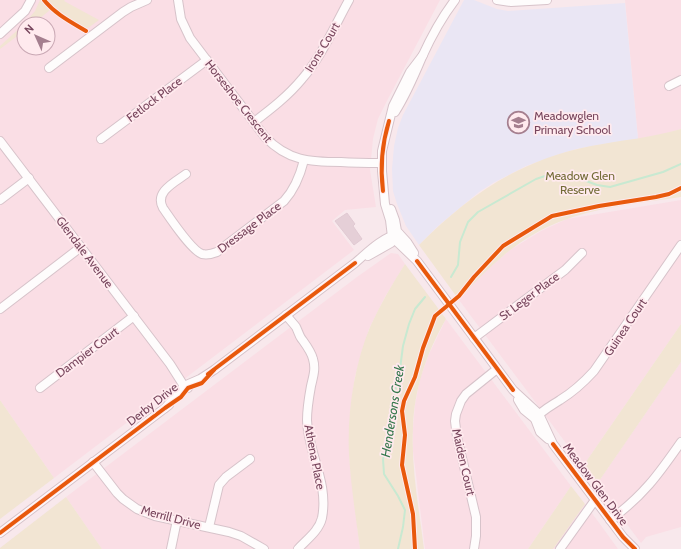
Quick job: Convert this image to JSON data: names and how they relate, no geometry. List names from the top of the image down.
{
  "streets": {
    "street": [
      "Irons Court",
      "Fetlock Place",
      "Horseshoe Crescent",
      "Dressage Place",
      "Glendale Avenue",
      "St Leger Place",
      "Guinea Court",
      "Dampier Court",
      "Derby Drive",
      "Athena Place",
      "Maiden Court",
      "Meadow Glen Drive",
      "Merrill Drive"
    ]
  },
  "crossings": [
    ["Irons Court", "Horseshoe Crescent"],
    ["Fetlock Place", "Horseshoe Crescent"],
    ["Horseshoe Crescent", "Dressage Place"],
    ["Horseshoe Crescent", "Meadow Glen Drive"],
    ["Glendale Avenue", "Dampier Court"],
    ["Glendale Avenue", "Derby Drive"],
    ["St Leger Place", "Meadow Glen Drive"],
    ["Guinea Court", "Meadow Glen Drive"],
    ["Derby Drive", "Athena Place"],
    ["Derby Drive", "Meadow Glen Drive"],
    ["Derby Drive", "Merrill Drive"],
    ["Maiden Court", "Meadow Glen Drive"]
  ],
  "water": ["Hendersons Creek"],
  "parks": ["Meadow Glen Reserve"],
  "places": {
    "school or university": ["Meadowglen Primary School"]
  },
  "north": "top left"
}
